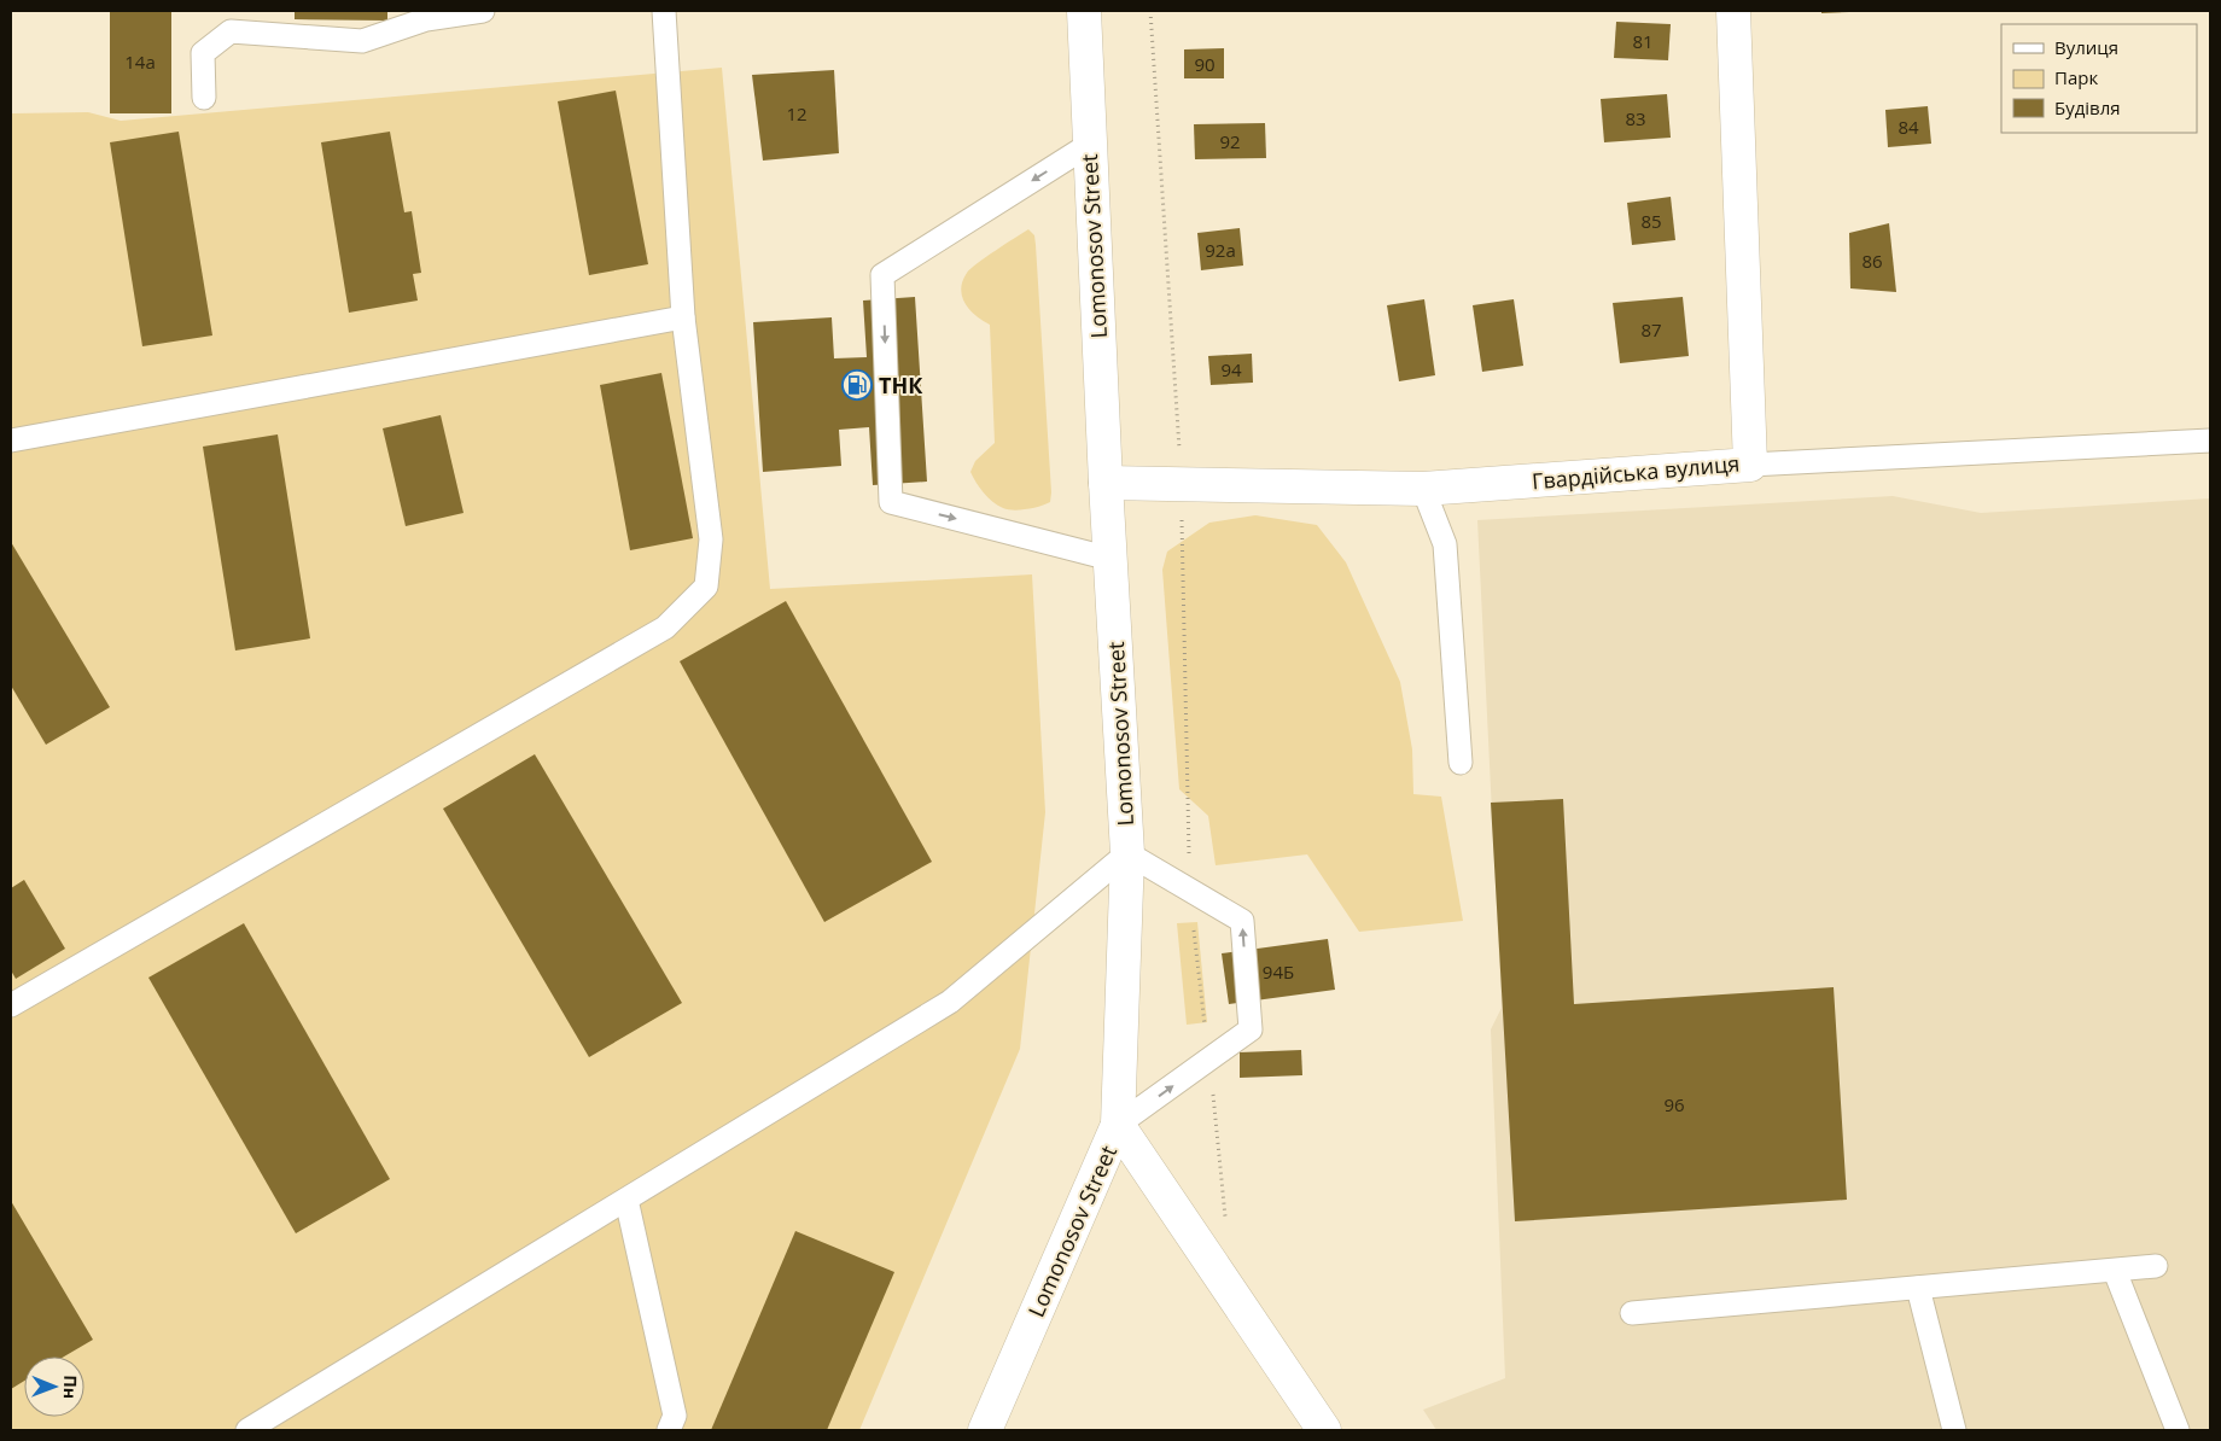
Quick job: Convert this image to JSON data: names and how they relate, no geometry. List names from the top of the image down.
{
  "streets": {
    "street": ["Lomonosov Street", "Гвардійська вулиця"]
  },
  "crossings": [
    ["Lomonosov Street", "Гвардійська вулиця"]
  ],
  "places": {
    "fuel station": ["ТНК"]
  },
  "house_numbers": [
    "81",
    "14а",
    "90",
    "12",
    "83",
    "84",
    "92",
    "85",
    "92а",
    "86",
    "87",
    "94",
    "94Б",
    "96"
  ],
  "legend": ["Вулиця", "Парк", "Будівля"],
  "north": "right"
}
